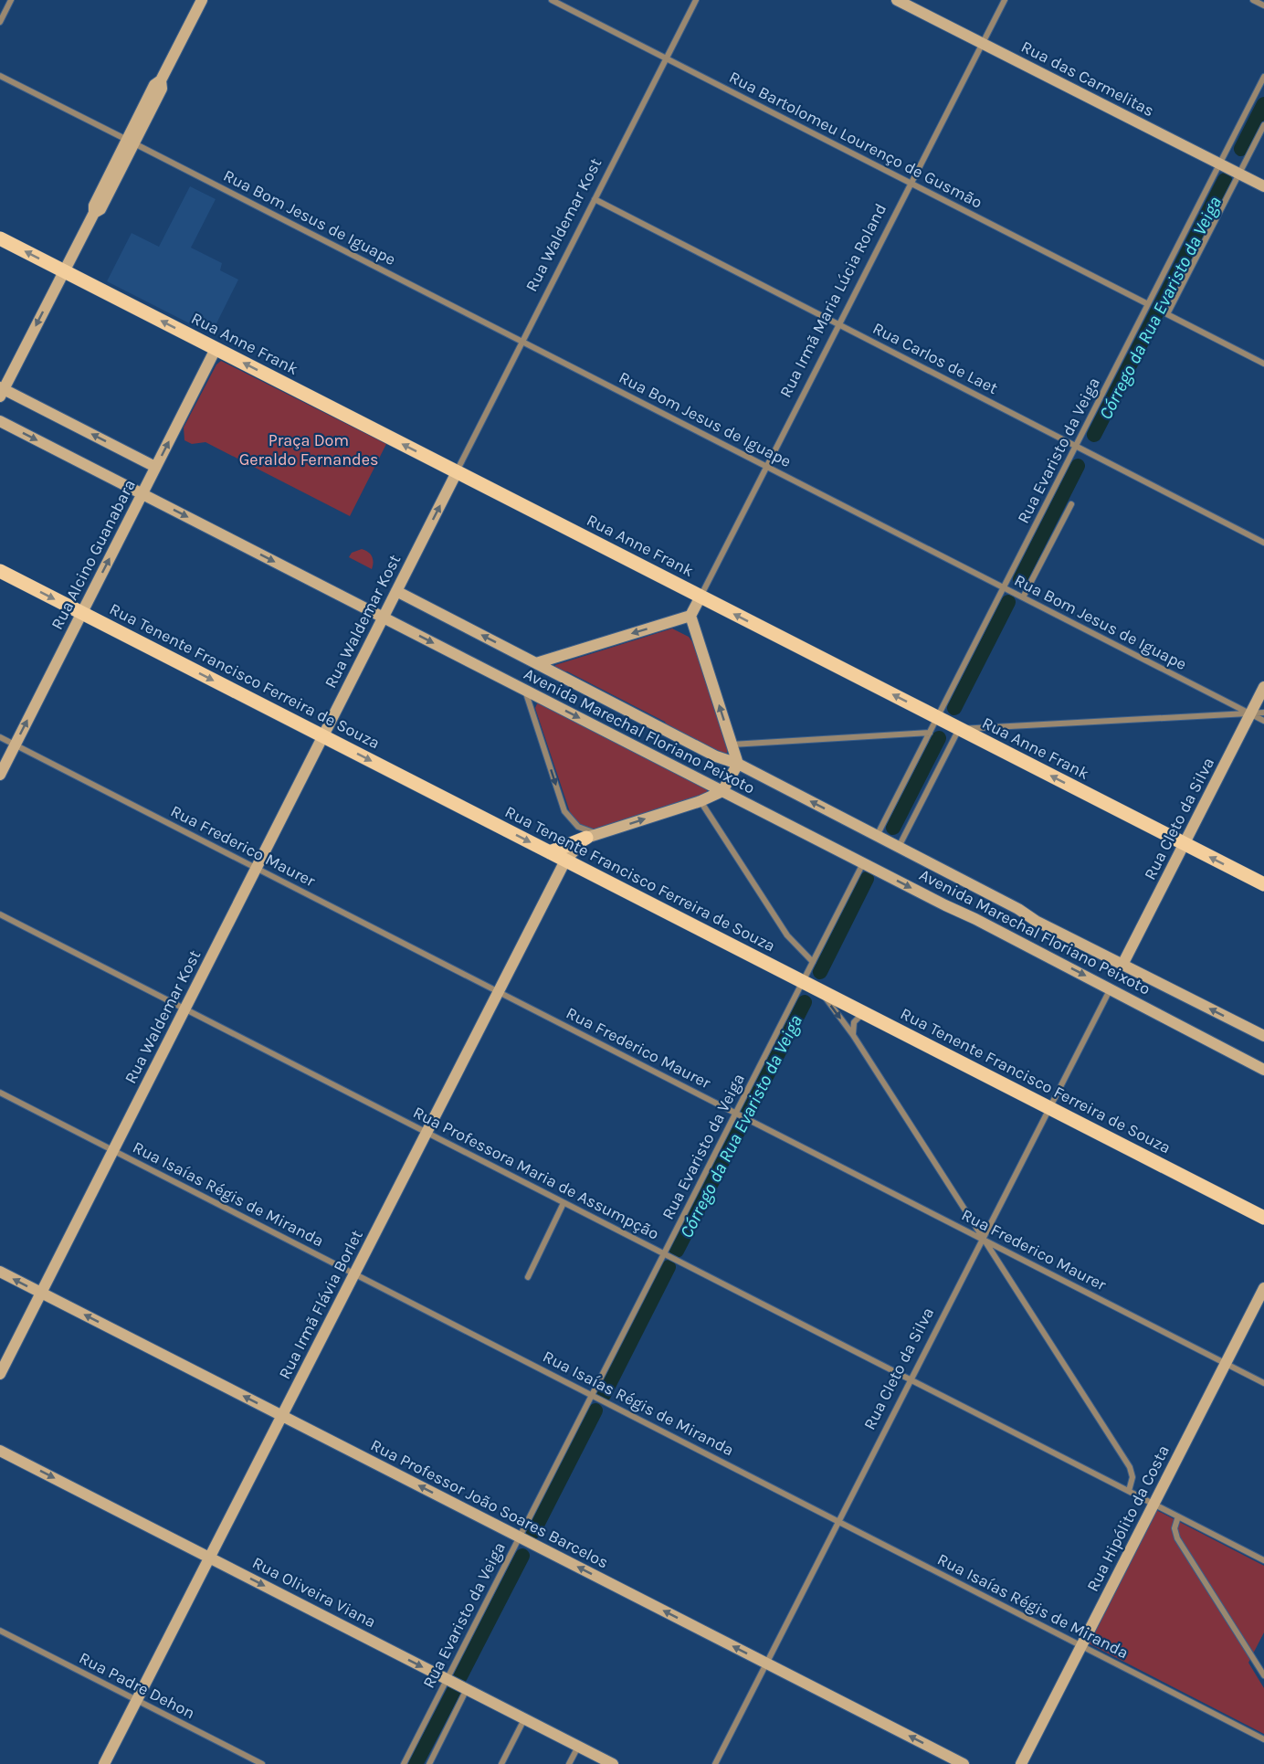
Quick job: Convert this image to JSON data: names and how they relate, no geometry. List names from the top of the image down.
{
  "streets": {
    "main road": ["Rua Anne Frank", "Rua Tenente Francisco Ferreira de Souza"],
    "street": [
      "Rua das Carmelitas",
      "Rua Bartolomeu Lourenço de Gusmão",
      "Rua Bom Jesus de Iguape",
      "Rua Waldemar Kost",
      "Rua Irmã Maria Lúcia Roland",
      "Rua Carlos de Laet",
      "Rua Evaristo da Veiga",
      "Rua Alcino Guanabara",
      "Avenida Marechal Floriano Peixoto",
      "Rua Cleto da Silva",
      "Rua Frederico Maurer",
      "Rua Professora Maria de Assumpção",
      "Rua Isaías Régis de Miranda",
      "Rua Irmã Flávia Borlet",
      "Rua Professor João Soares Barcelos",
      "Rua Hipólito da Costa",
      "Rua Oliveira Viana",
      "Rua Padre Dehon"
    ]
  },
  "crossings": [
    ["Rua das Carmelitas", "Rua Irmã Maria Lúcia Roland"],
    ["Rua das Carmelitas", "Rua Evaristo da Veiga"],
    ["Rua Bartolomeu Lourenço de Gusmão", "Rua Waldemar Kost"],
    ["Rua Bartolomeu Lourenço de Gusmão", "Rua Irmã Maria Lúcia Roland"],
    ["Rua Bartolomeu Lourenço de Gusmão", "Rua Evaristo da Veiga"],
    ["Rua Bom Jesus de Iguape", "Rua Waldemar Kost"],
    ["Rua Bom Jesus de Iguape", "Rua Irmã Maria Lúcia Roland"],
    ["Rua Bom Jesus de Iguape", "Rua Evaristo da Veiga"],
    ["Rua Bom Jesus de Iguape", "Rua Cleto da Silva"],
    ["Rua Waldemar Kost", "Rua Anne Frank"],
    ["Rua Waldemar Kost", "Rua Carlos de Laet"],
    ["Rua Waldemar Kost", "Rua Tenente Francisco Ferreira de Souza"],
    ["Rua Waldemar Kost", "Avenida Marechal Floriano Peixoto"],
    ["Rua Waldemar Kost", "Rua Frederico Maurer"],
    ["Rua Waldemar Kost", "Rua Professora Maria de Assumpção"],
    ["Rua Waldemar Kost", "Rua Isaías Régis de Miranda"],
    ["Rua Waldemar Kost", "Rua Professor João Soares Barcelos"],
    ["Rua Irmã Maria Lúcia Roland", "Rua Anne Frank"],
    ["Rua Irmã Maria Lúcia Roland", "Rua Carlos de Laet"],
    ["Rua Anne Frank", "Rua Evaristo da Veiga"],
    ["Rua Anne Frank", "Rua Alcino Guanabara"],
    ["Rua Anne Frank", "Rua Cleto da Silva"],
    ["Rua Carlos de Laet", "Rua Evaristo da Veiga"],
    ["Rua Evaristo da Veiga", "Rua Tenente Francisco Ferreira de Souza"],
    ["Rua Evaristo da Veiga", "Avenida Marechal Floriano Peixoto"],
    ["Rua Evaristo da Veiga", "Rua Frederico Maurer"],
    ["Rua Evaristo da Veiga", "Rua Professora Maria de Assumpção"],
    ["Rua Evaristo da Veiga", "Rua Isaías Régis de Miranda"],
    ["Rua Evaristo da Veiga", "Rua Professor João Soares Barcelos"],
    ["Rua Evaristo da Veiga", "Rua Oliveira Viana"],
    ["Rua Alcino Guanabara", "Rua Tenente Francisco Ferreira de Souza"],
    ["Rua Alcino Guanabara", "Avenida Marechal Floriano Peixoto"],
    ["Rua Alcino Guanabara", "Rua Frederico Maurer"],
    ["Rua Tenente Francisco Ferreira de Souza", "Rua Cleto da Silva"],
    ["Rua Tenente Francisco Ferreira de Souza", "Rua Irmã Flávia Borlet"],
    ["Avenida Marechal Floriano Peixoto", "Rua Cleto da Silva"],
    ["Rua Cleto da Silva", "Rua Frederico Maurer"],
    ["Rua Cleto da Silva", "Rua Professora Maria de Assumpção"],
    ["Rua Cleto da Silva", "Rua Isaías Régis de Miranda"],
    ["Rua Cleto da Silva", "Rua Professor João Soares Barcelos"],
    ["Rua Frederico Maurer", "Rua Irmã Flávia Borlet"],
    ["Rua Frederico Maurer", "Rua Hipólito da Costa"],
    ["Rua Professora Maria de Assumpção", "Rua Irmã Flávia Borlet"],
    ["Rua Professora Maria de Assumpção", "Rua Hipólito da Costa"],
    ["Rua Isaías Régis de Miranda", "Rua Irmã Flávia Borlet"],
    ["Rua Isaías Régis de Miranda", "Rua Hipólito da Costa"],
    ["Rua Irmã Flávia Borlet", "Rua Professor João Soares Barcelos"],
    ["Rua Irmã Flávia Borlet", "Rua Oliveira Viana"],
    ["Rua Irmã Flávia Borlet", "Rua Padre Dehon"]
  ],
  "one_way": [
    "Rua Anne Frank",
    "Rua Alcino Guanabara",
    "Rua Tenente Francisco Ferreira de Souza",
    "Rua Professor João Soares Barcelos",
    "Rua Oliveira Viana"
  ],
  "water": ["Córrego da Rua Evaristo da Veiga"],
  "parks": ["Praça Dom Geraldo Fernandes"]
}
